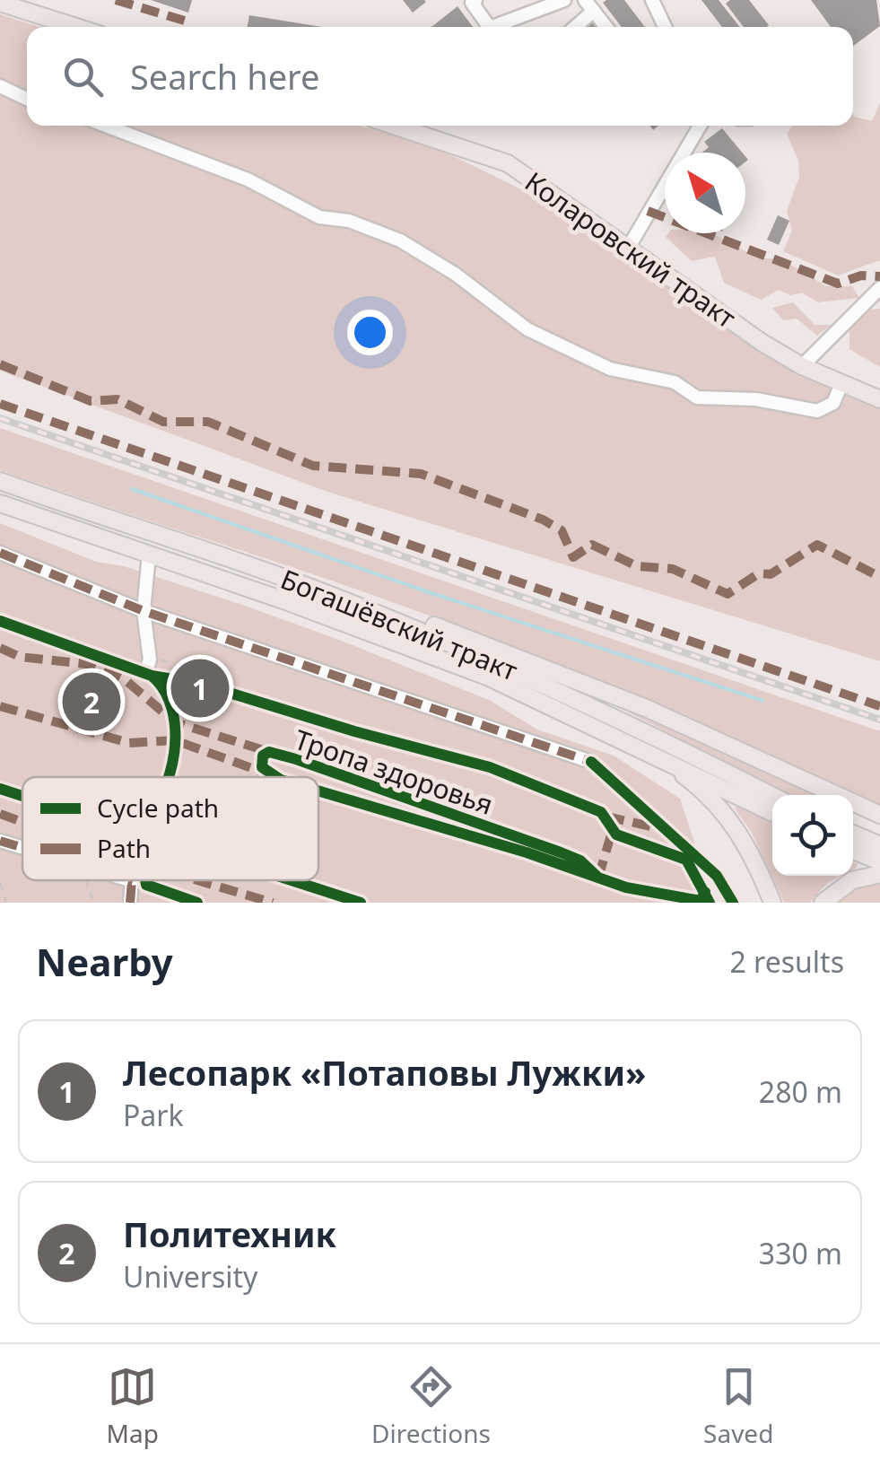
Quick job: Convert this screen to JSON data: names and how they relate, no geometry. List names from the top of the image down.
{
  "streets": {
    "main road": ["Коларовский тракт", "Богашёвский тракт"],
    "cycle path": ["Тропа здоровья"]
  },
  "legend": ["Cycle path", "Path"],
  "north": "top left",
  "page": {
    "search": "Search here",
    "pins": ["1", "2"],
    "heading": ["Nearby", "2 results"],
    "list": [
      {
        "mark": "1",
        "name": "Лесопарк «Потаповы Лужки»",
        "note": "Park",
        "value": "280 m"
      },
      {
        "mark": "2",
        "name": "Политехник",
        "note": "University",
        "value": "330 m"
      }
    ],
    "nav": ["Map", "Directions", "Saved"]
  }
}
